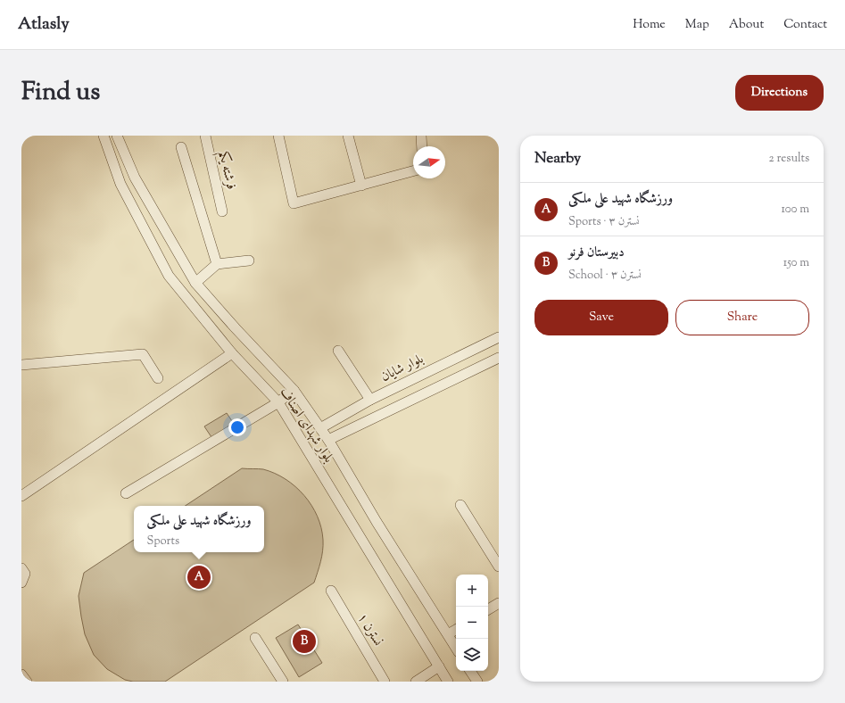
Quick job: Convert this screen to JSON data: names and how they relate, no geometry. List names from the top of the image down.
{
  "streets": {
    "street": [
      "فرشته یکم",
      "بلوار شایان",
      "بلوار شهدای اصناف",
      "نسترن ۱"
    ]
  },
  "crossings": [
    ["بلوار شایان", "بلوار شهدای اصناف"]
  ],
  "north": "right",
  "page": {
    "header": "Atlasly",
    "nav": [
      "Home",
      "Map",
      "About",
      "Contact"
    ],
    "title": "Find us",
    "buttons": [
      "Directions",
      ["Save", "Share"]
    ],
    "heading": ["Nearby", "2 results"],
    "list": [
      {
        "mark": "A",
        "name": "ورزشگاه شهید علی ملکی",
        "note": "Sports · نسترن ۳",
        "value": "100 m"
      },
      {
        "mark": "B",
        "name": "دبیرستان فرنو",
        "note": "School · نسترن ۳",
        "value": "150 m"
      }
    ],
    "popup": ["ورزشگاه شهید علی ملکی", "Sports"],
    "pins": ["A", "B"],
    "map_buttons": ["+", "−"]
  }
}
